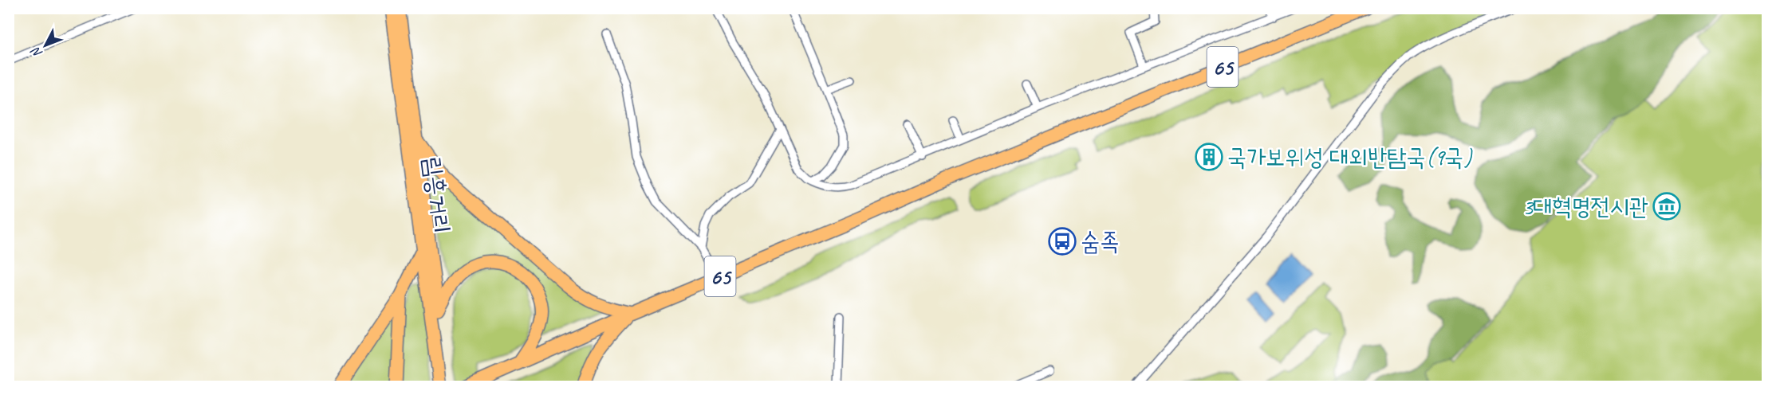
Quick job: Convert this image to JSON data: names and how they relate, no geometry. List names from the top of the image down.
{
  "streets": {
    "main road": ["65", "림흥거리"]
  },
  "places": {
    "building": ["국가보위성 대외반탐국(9국)"],
    "museum": ["3대혁명전시관"],
    "bus stop": ["숨족"]
  },
  "north": "bottom left"
}
